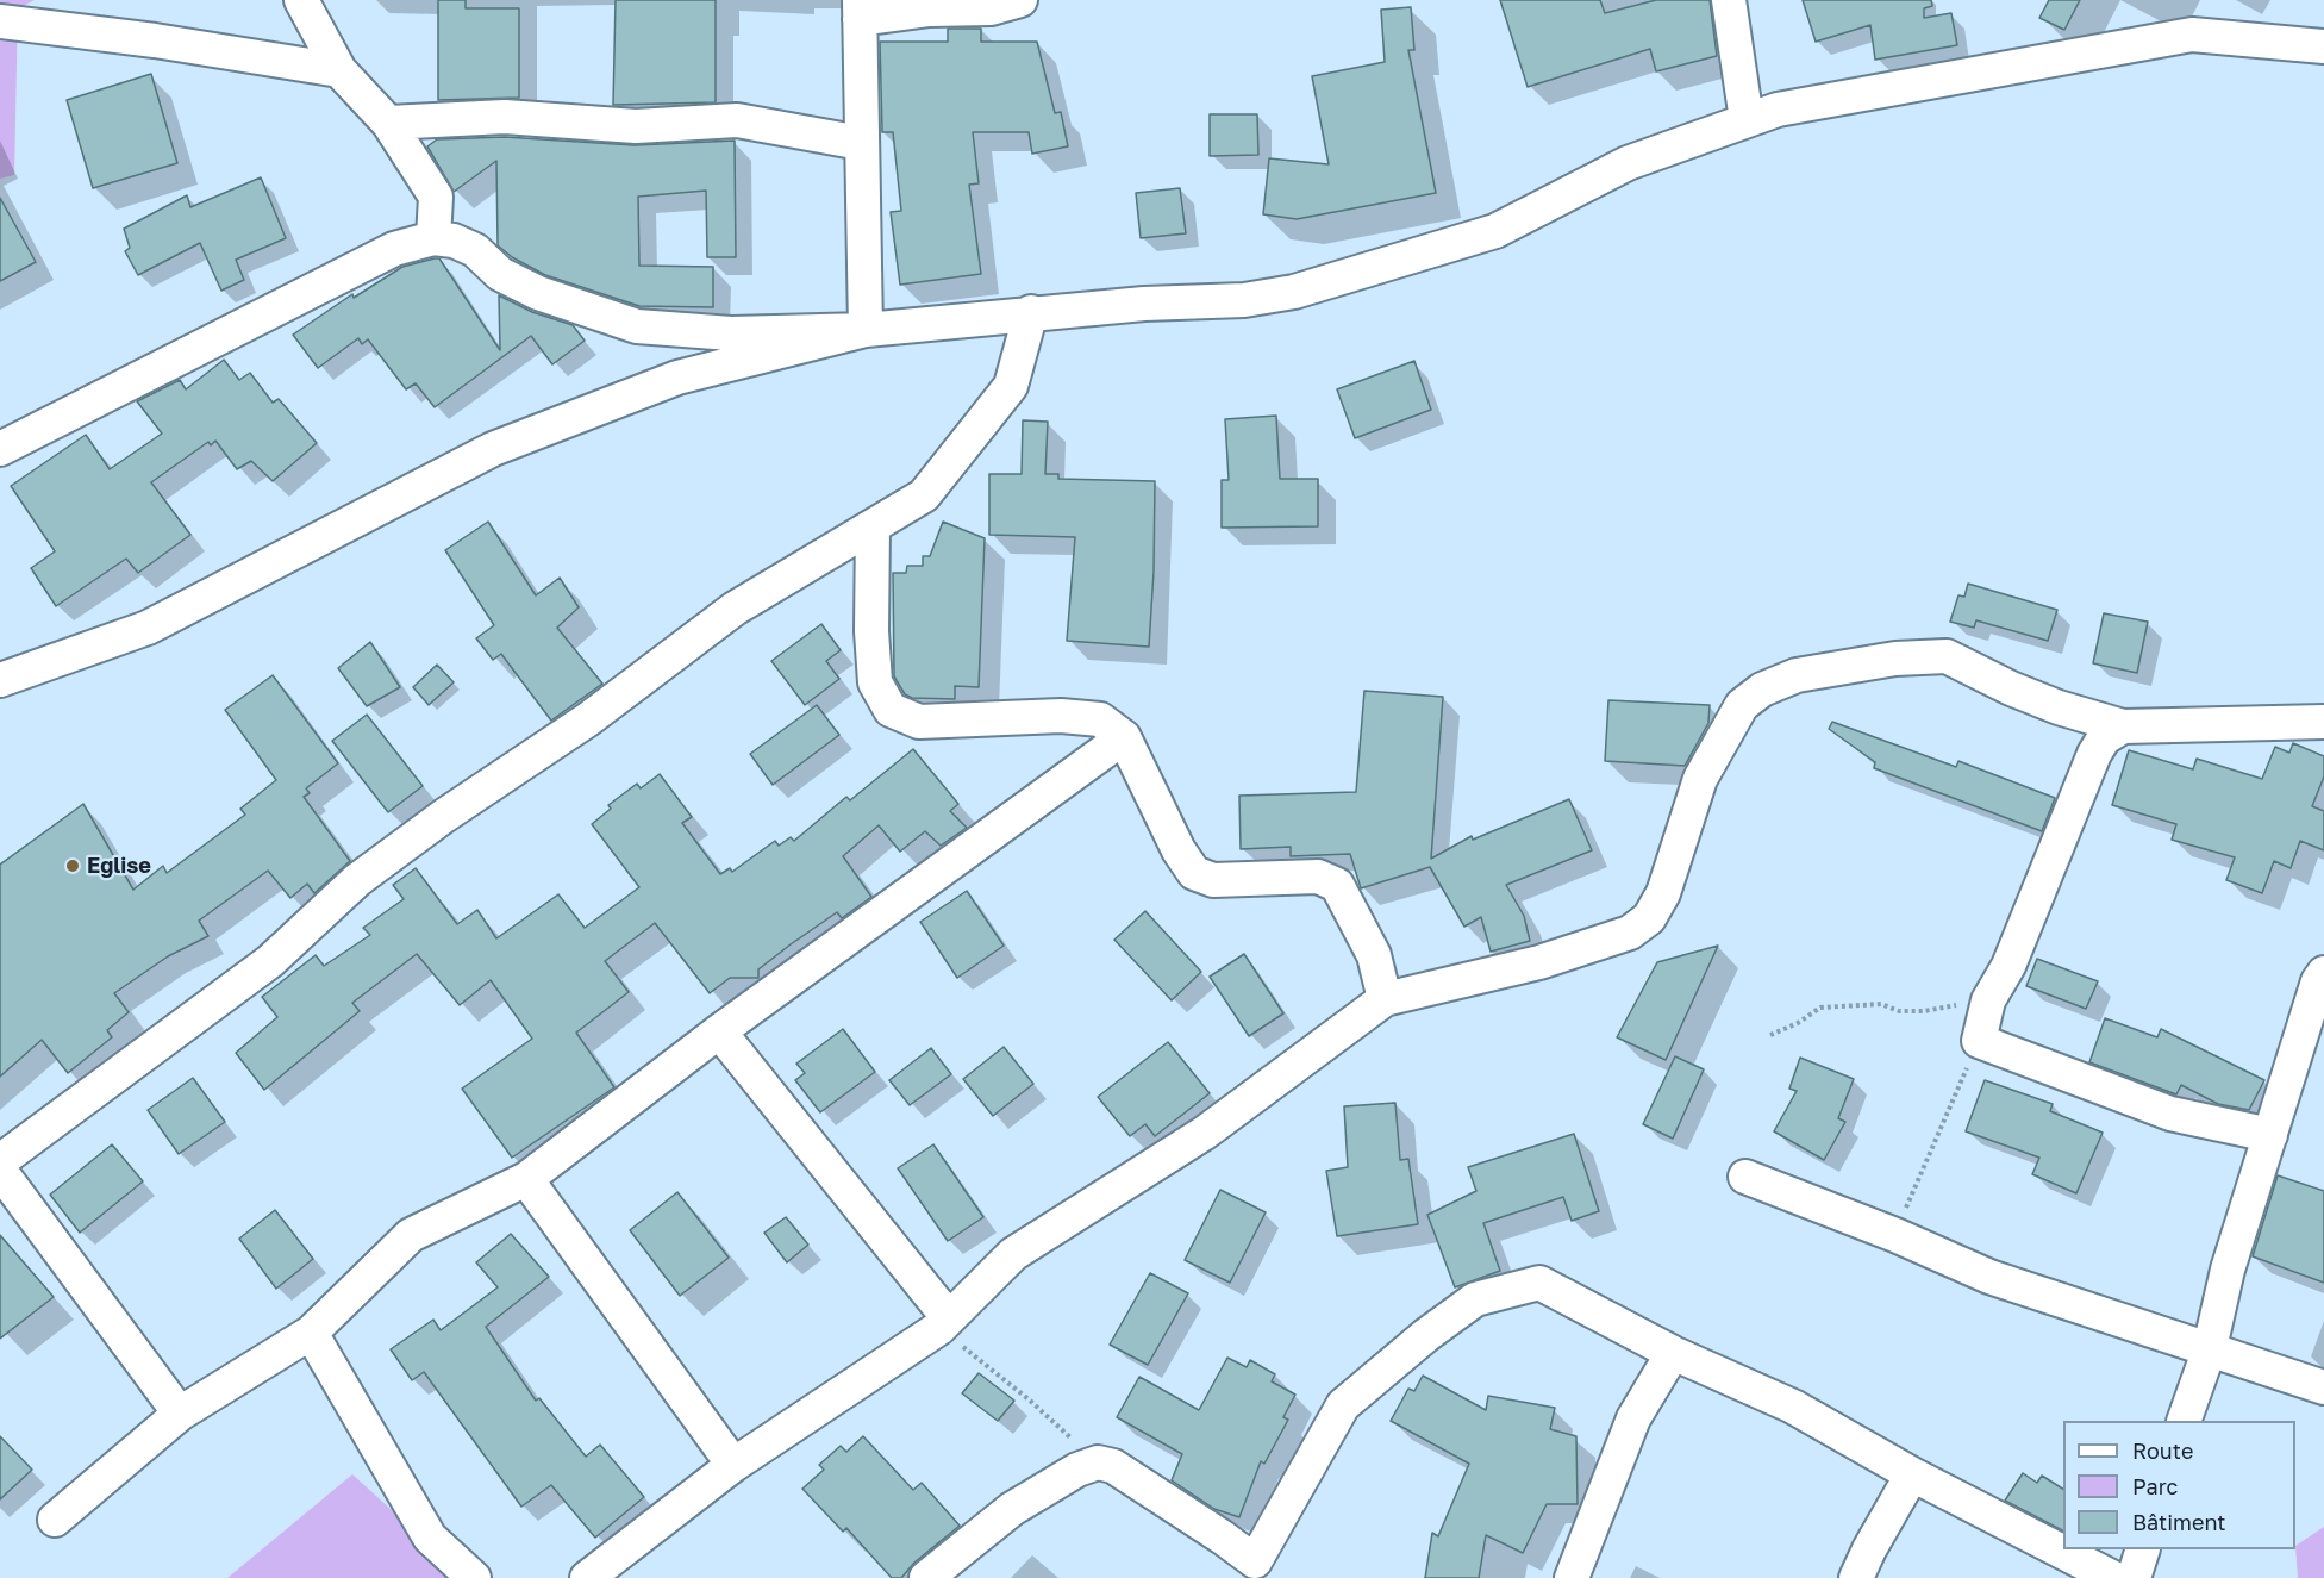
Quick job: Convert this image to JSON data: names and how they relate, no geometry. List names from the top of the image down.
{
  "places": ["Eglise"],
  "legend": ["Route", "Parc", "Bâtiment"]
}
